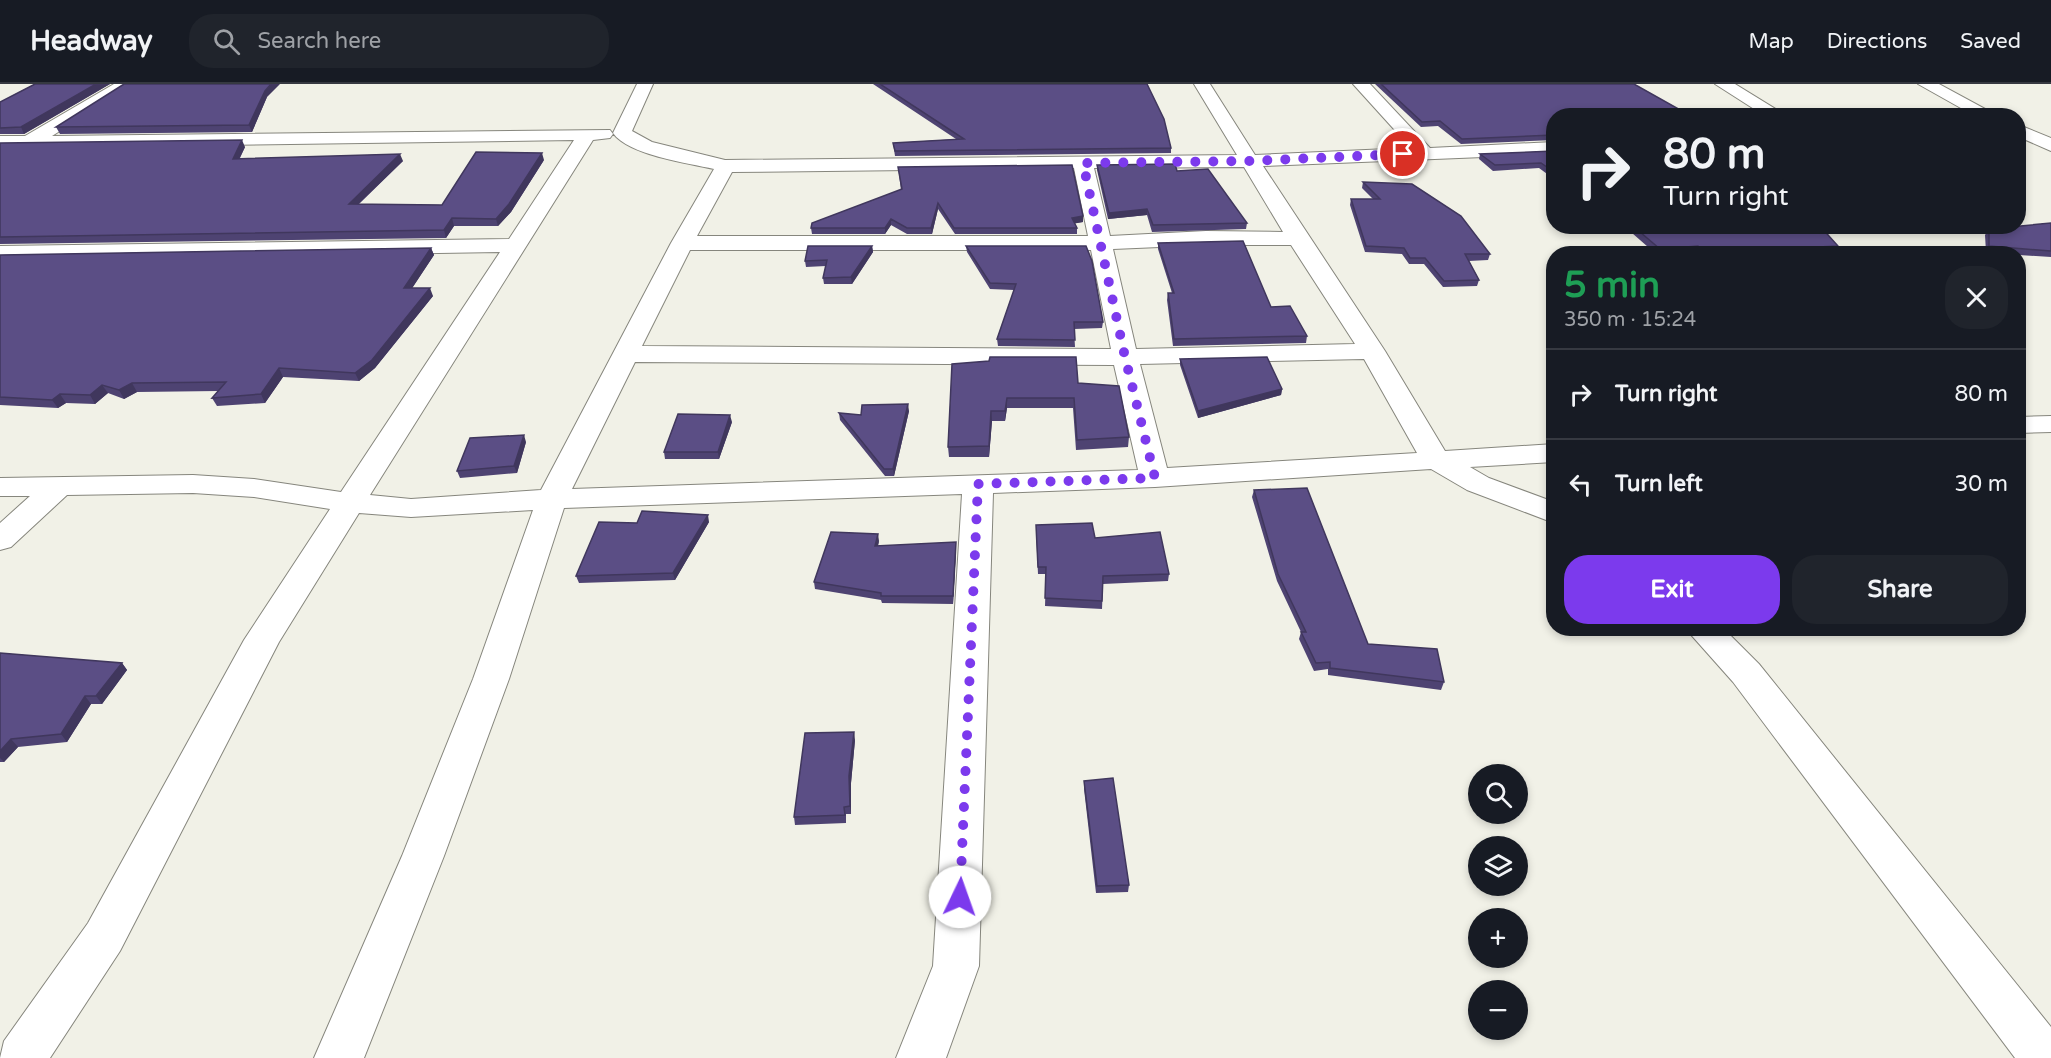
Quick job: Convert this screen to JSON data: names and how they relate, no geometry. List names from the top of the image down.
{
  "page": {
    "header": "Headway",
    "search": "Search here",
    "nav": ["Map", "Directions", "Saved"],
    "turn": ["80 m", "Turn right"],
    "heading": ["5 min", "350 m · 15:24"],
    "list": [
      {
        "name": "Turn right",
        "value": "80 m"
      },
      {
        "name": "Turn left",
        "value": "30 m"
      }
    ],
    "buttons": ["Exit", "Share"],
    "map_buttons": ["+", "−"]
  }
}
